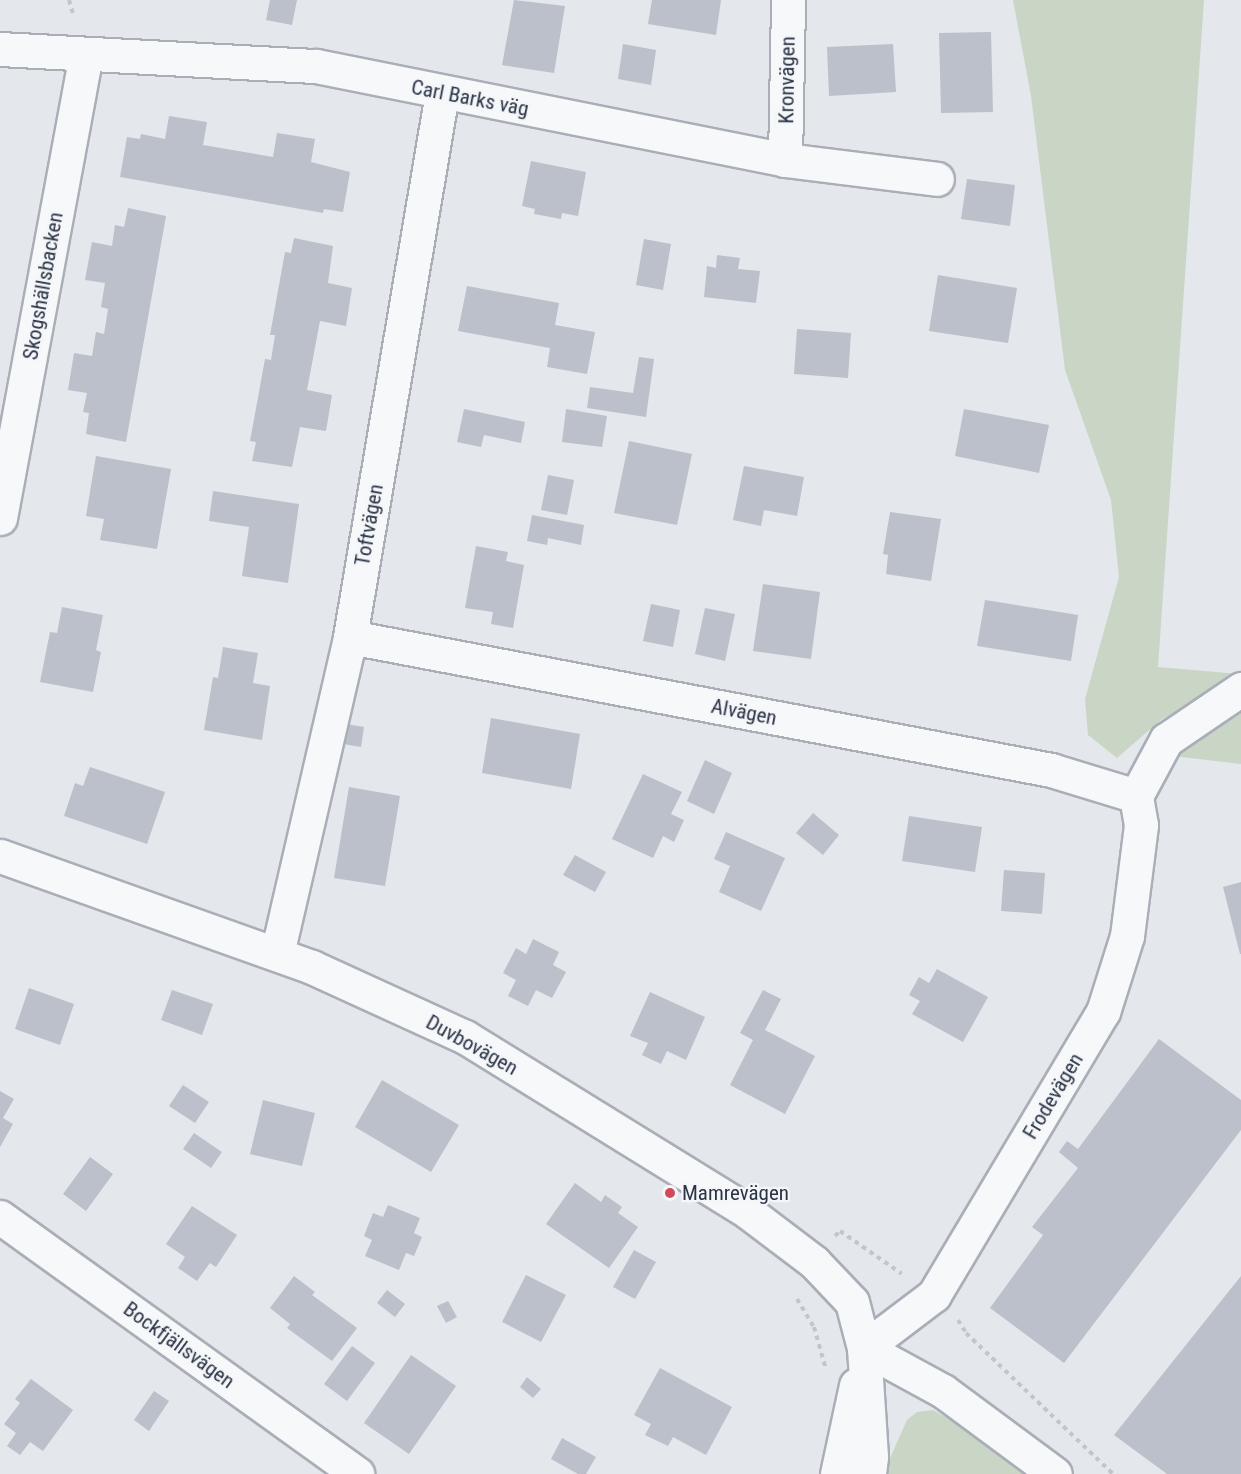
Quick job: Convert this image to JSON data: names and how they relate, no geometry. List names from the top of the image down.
{
  "streets": {
    "street": [
      "Kronvägen",
      "Carl Barks väg",
      "Skogshällsbacken",
      "Toftvägen",
      "Alvägen",
      "Duvbovägen",
      "Frodevägen",
      "Bockfjällsvägen"
    ]
  },
  "crossings": [
    ["Kronvägen", "Carl Barks väg"],
    ["Carl Barks väg", "Skogshällsbacken"],
    ["Carl Barks väg", "Toftvägen"],
    ["Toftvägen", "Alvägen"],
    ["Toftvägen", "Duvbovägen"],
    ["Alvägen", "Frodevägen"],
    ["Duvbovägen", "Frodevägen"]
  ],
  "places": ["Mamrevägen"]
}
